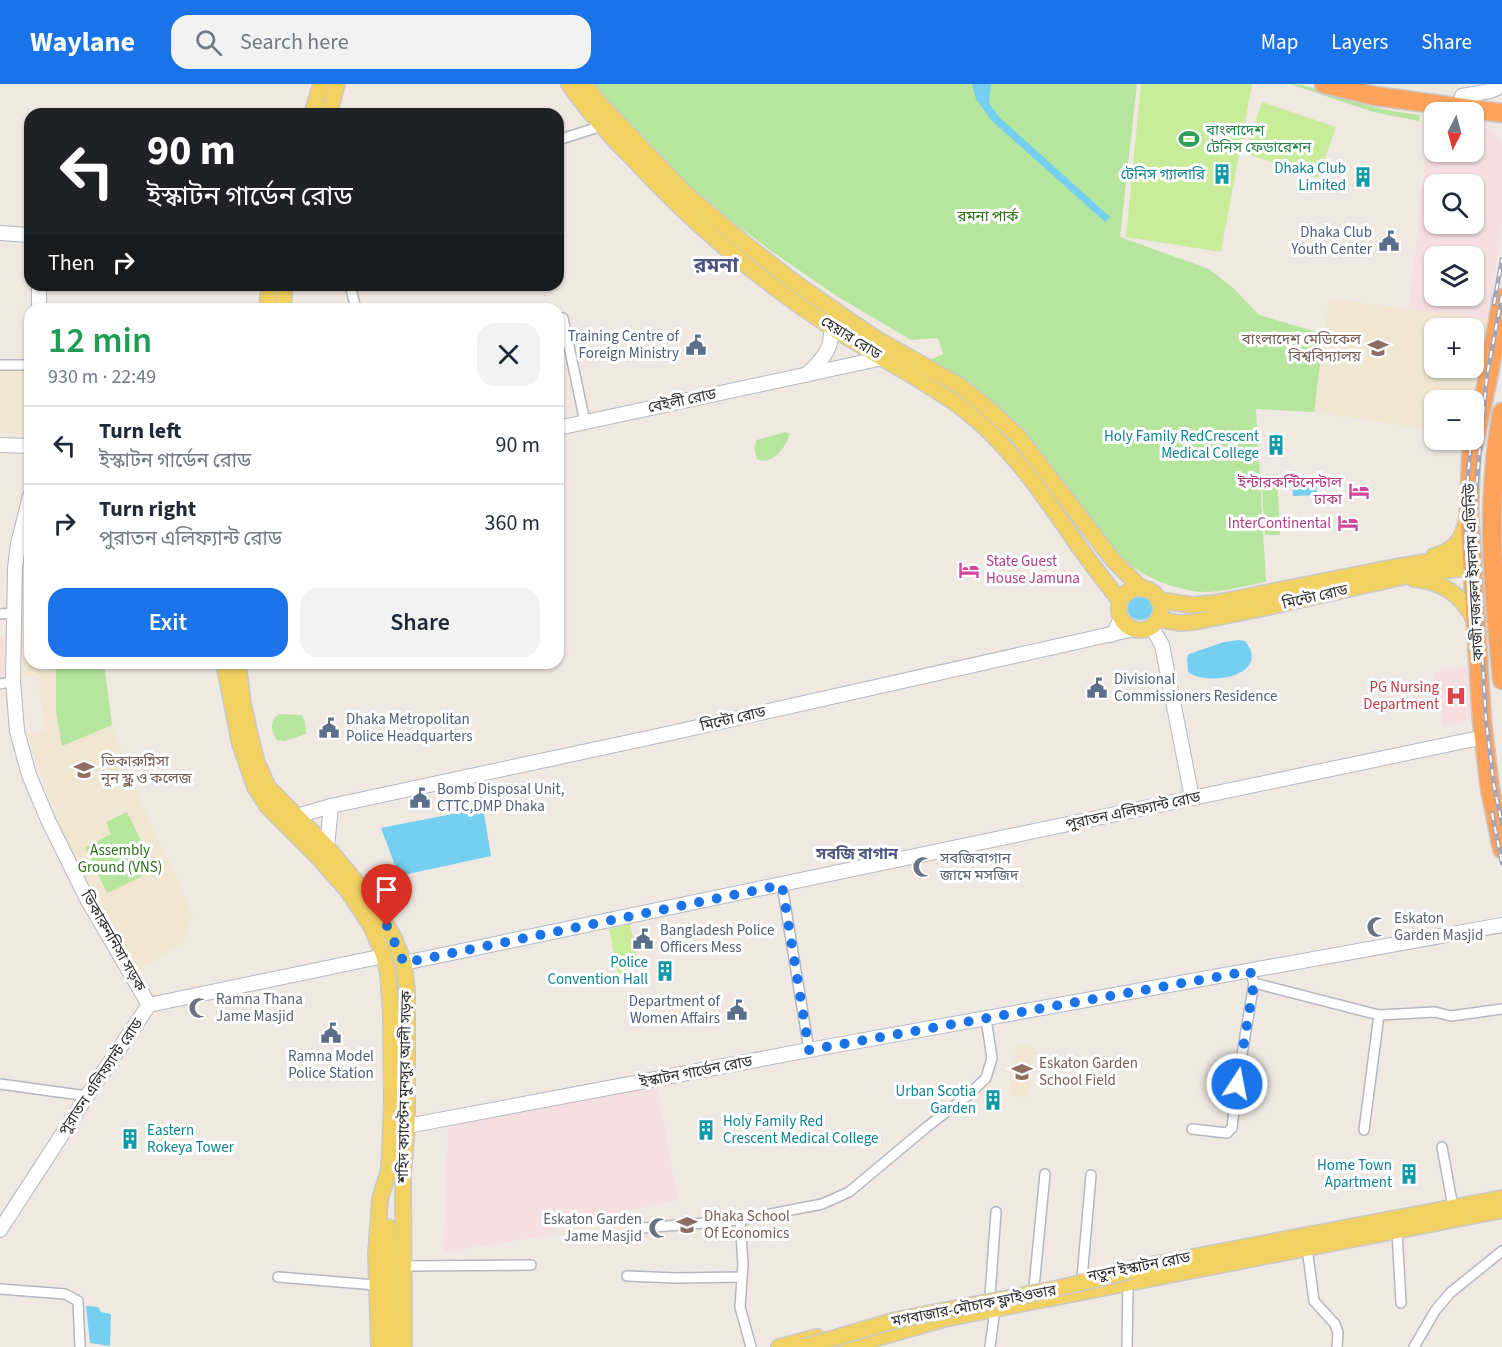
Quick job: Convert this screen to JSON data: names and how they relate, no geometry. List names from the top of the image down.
{
  "streets": {
    "highway": ["কাজী নজরুল ইসলাম এভিনিউ"],
    "main road": [
      "হেয়ার রোড",
      "বেইলী রোড",
      "মিন্টো রোড",
      "পুরাতন এলিফ্যান্ট রোড",
      "ভিকারুননিসা সড়ক",
      "ইস্কাটন গার্ডেন রোড",
      "শহিদ ক্যাপ্টেন মুনসুর আলী সড়ক",
      "নতুন ইস্কাটন রোড",
      "মগবাজার-মৌচাক ফ্লাইওভার"
    ]
  },
  "crossings": [
    ["হেয়ার রোড", "বেইলী রোড"],
    ["হেয়ার রোড", "মিন্টো রোড"],
    ["কাজী নজরুল ইসলাম এভিনিউ", "মিন্টো রোড"],
    ["কাজী নজরুল ইসলাম এভিনিউ", "পুরাতন এলিফ্যান্ট রোড"],
    ["মিন্টো রোড", "শহিদ ক্যাপ্টেন মুনসুর আলী সড়ক"],
    ["পুরাতন এলিফ্যান্ট রোড", "ভিকারুননিসা সড়ক"],
    ["পুরাতন এলিফ্যান্ট রোড", "শহিদ ক্যাপ্টেন মুনসুর আলী সড়ক"],
    ["ইস্কাটন গার্ডেন রোড", "শহিদ ক্যাপ্টেন মুনসুর আলী সড়ক"],
    ["নতুন ইস্কাটন রোড", "মগবাজার-মৌচাক ফ্লাইওভার"]
  ],
  "districts": ["রমনা", "সবজি বাগান"],
  "parks": ["রমনা পার্ক", "Assembly Ground (VNS)"],
  "places": {
    "sports": ["বাংলাদেশ টেনিস ফেডারেশন"],
    "building": [
      "টেনিস গ্যালারি",
      "Dhaka Club Limited",
      "Holy Family RedCrescent Medical College",
      "Police Convention Hall",
      "Urban Scotia Garden",
      "Holy Family Red Crescent Medical College",
      "Eastern Rokeya Tower",
      "Home Town Apartment"
    ],
    "public building": [
      "Dhaka Club Youth Center",
      "Training Centre of Foreign Ministry",
      "Divisional Commissioners Residence",
      "Dhaka Metropolitan Police Headquarters",
      "Bomb Disposal Unit, CTTC,DMP Dhaka",
      "Bangladesh Police Officers Mess",
      "Department of Women Affairs",
      "Ramna Model Police Station"
    ],
    "school or university": [
      "বাংলাদেশ মেডিকেল বিশ্ববিদ্যালয়",
      "ভিকারুন্নিসা নূন স্কুল ও কলেজ",
      "Eskaton Garden School Field",
      "Dhaka School Of Economics"
    ],
    "hotel": ["ইন্টারকন্টিনেন্টাল ঢাকা", "InterContinental", "State Guest House Jamuna"],
    "hospital": ["PG Nursing Department"],
    "mosque": [
      "সবজিবাগান জামে মসজিদ",
      "Eskaton Garden Masjid",
      "Ramna Thana Jame Masjid",
      "Eskaton Garden Jame Masjid"
    ]
  },
  "north": "bottom",
  "page": {
    "header": "Waylane",
    "search": "Search here",
    "nav": ["Map", "Layers", "Share"],
    "map_buttons": ["+", "−"],
    "turn": ["90 m", "ইস্কাটন গার্ডেন রোড"],
    "then": "Then",
    "heading": ["12 min", "930 m · 22:49"],
    "list": [
      {
        "name": "Turn left",
        "note": "ইস্কাটন গার্ডেন রোড",
        "value": "90 m"
      },
      {
        "name": "Turn right",
        "note": "পুরাতন এলিফ্যান্ট রোড",
        "value": "360 m"
      }
    ],
    "buttons": ["Exit", "Share"]
  }
}
